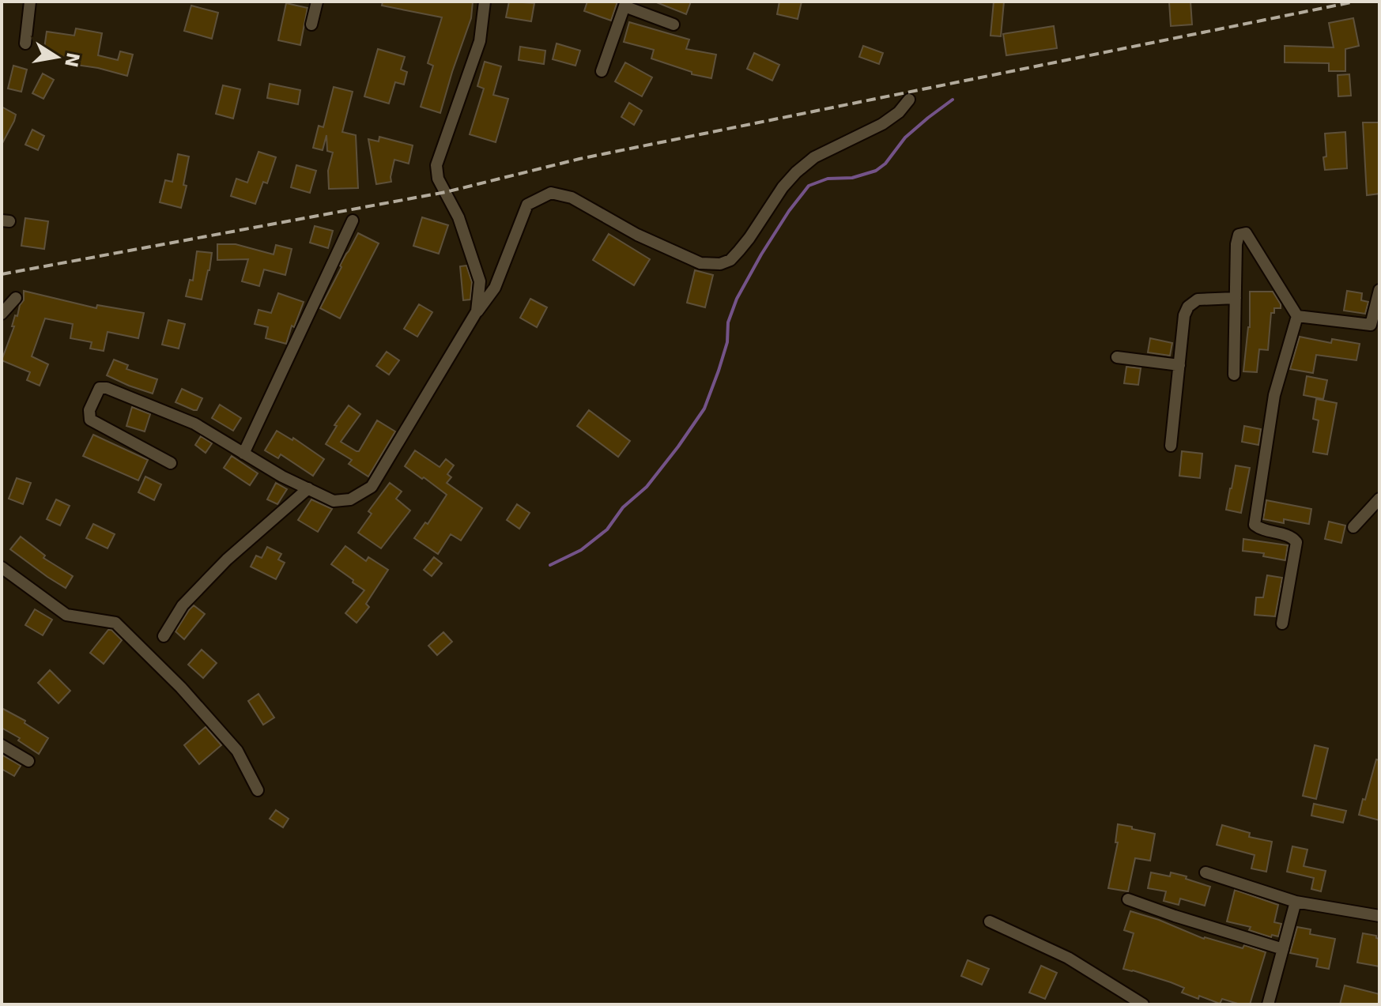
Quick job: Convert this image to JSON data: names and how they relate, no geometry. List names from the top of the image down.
{
  "north": "right"
}
